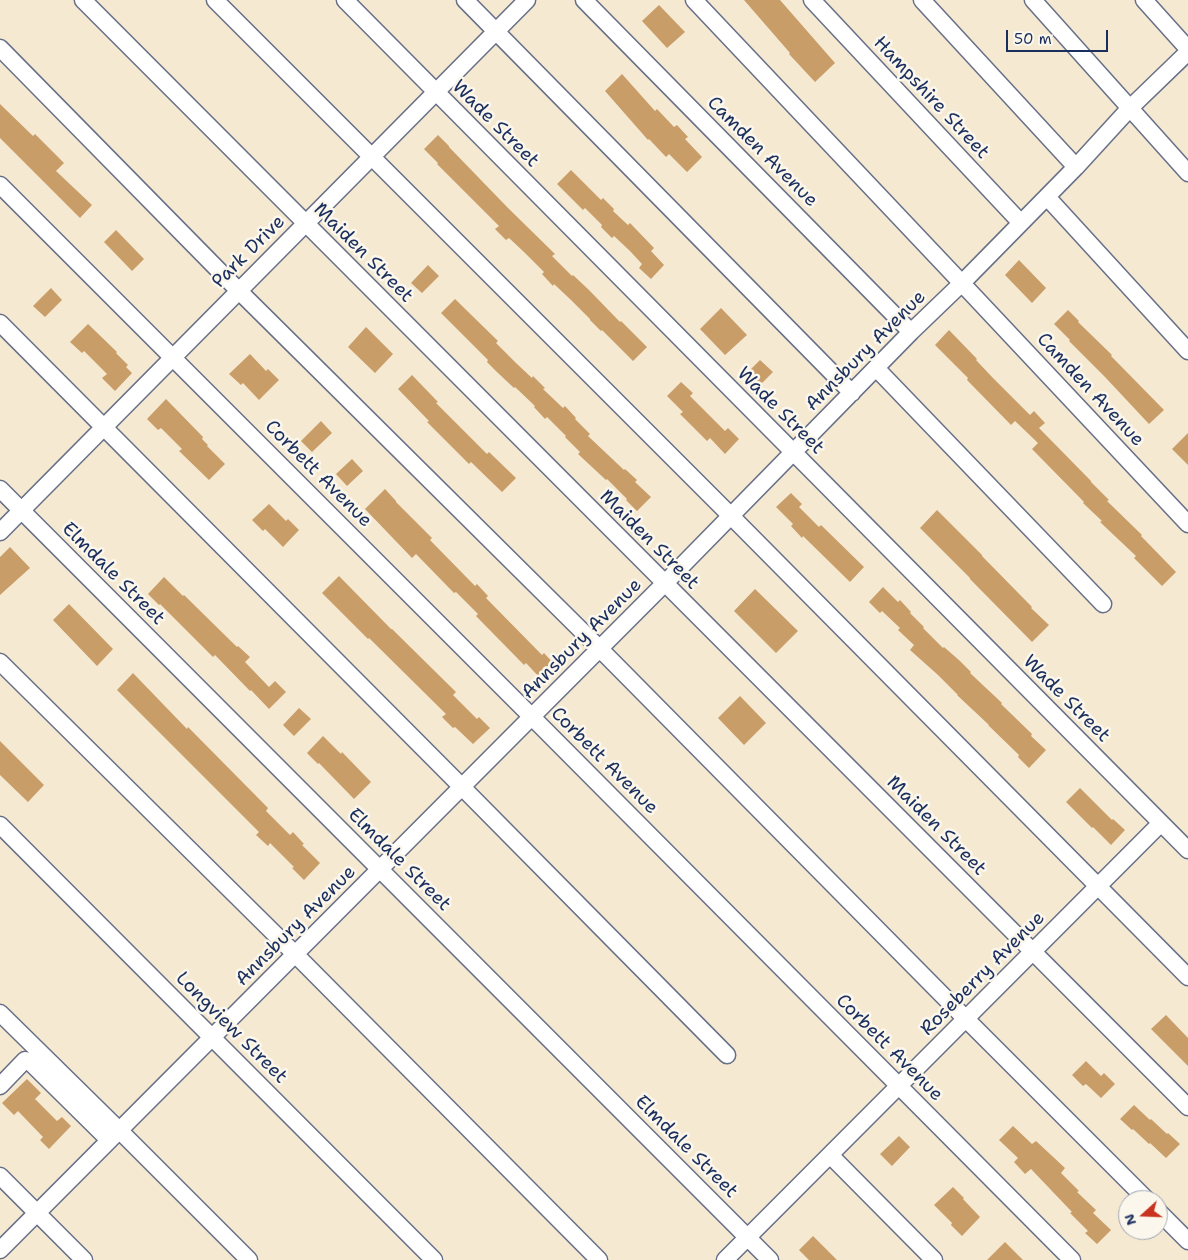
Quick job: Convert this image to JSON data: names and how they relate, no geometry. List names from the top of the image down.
{
  "streets": {
    "street": [
      "Hampshire Street",
      "Wade Street",
      "Camden Avenue",
      "Park Drive",
      "Maiden Street",
      "Annsbury Avenue",
      "Corbett Avenue",
      "Elmdale Street",
      "Roseberry Avenue",
      "Longview Street"
    ]
  },
  "crossings": [
    ["Hampshire Street", "Annsbury Avenue"],
    ["Wade Street", "Park Drive"],
    ["Wade Street", "Annsbury Avenue"],
    ["Wade Street", "Roseberry Avenue"],
    ["Camden Avenue", "Annsbury Avenue"],
    ["Park Drive", "Maiden Street"],
    ["Park Drive", "Corbett Avenue"],
    ["Park Drive", "Elmdale Street"],
    ["Maiden Street", "Annsbury Avenue"],
    ["Maiden Street", "Roseberry Avenue"],
    ["Annsbury Avenue", "Corbett Avenue"],
    ["Annsbury Avenue", "Elmdale Street"],
    ["Annsbury Avenue", "Longview Street"],
    ["Corbett Avenue", "Roseberry Avenue"],
    ["Elmdale Street", "Roseberry Avenue"]
  ],
  "scale_bar": "50 m",
  "north": "left"
}
